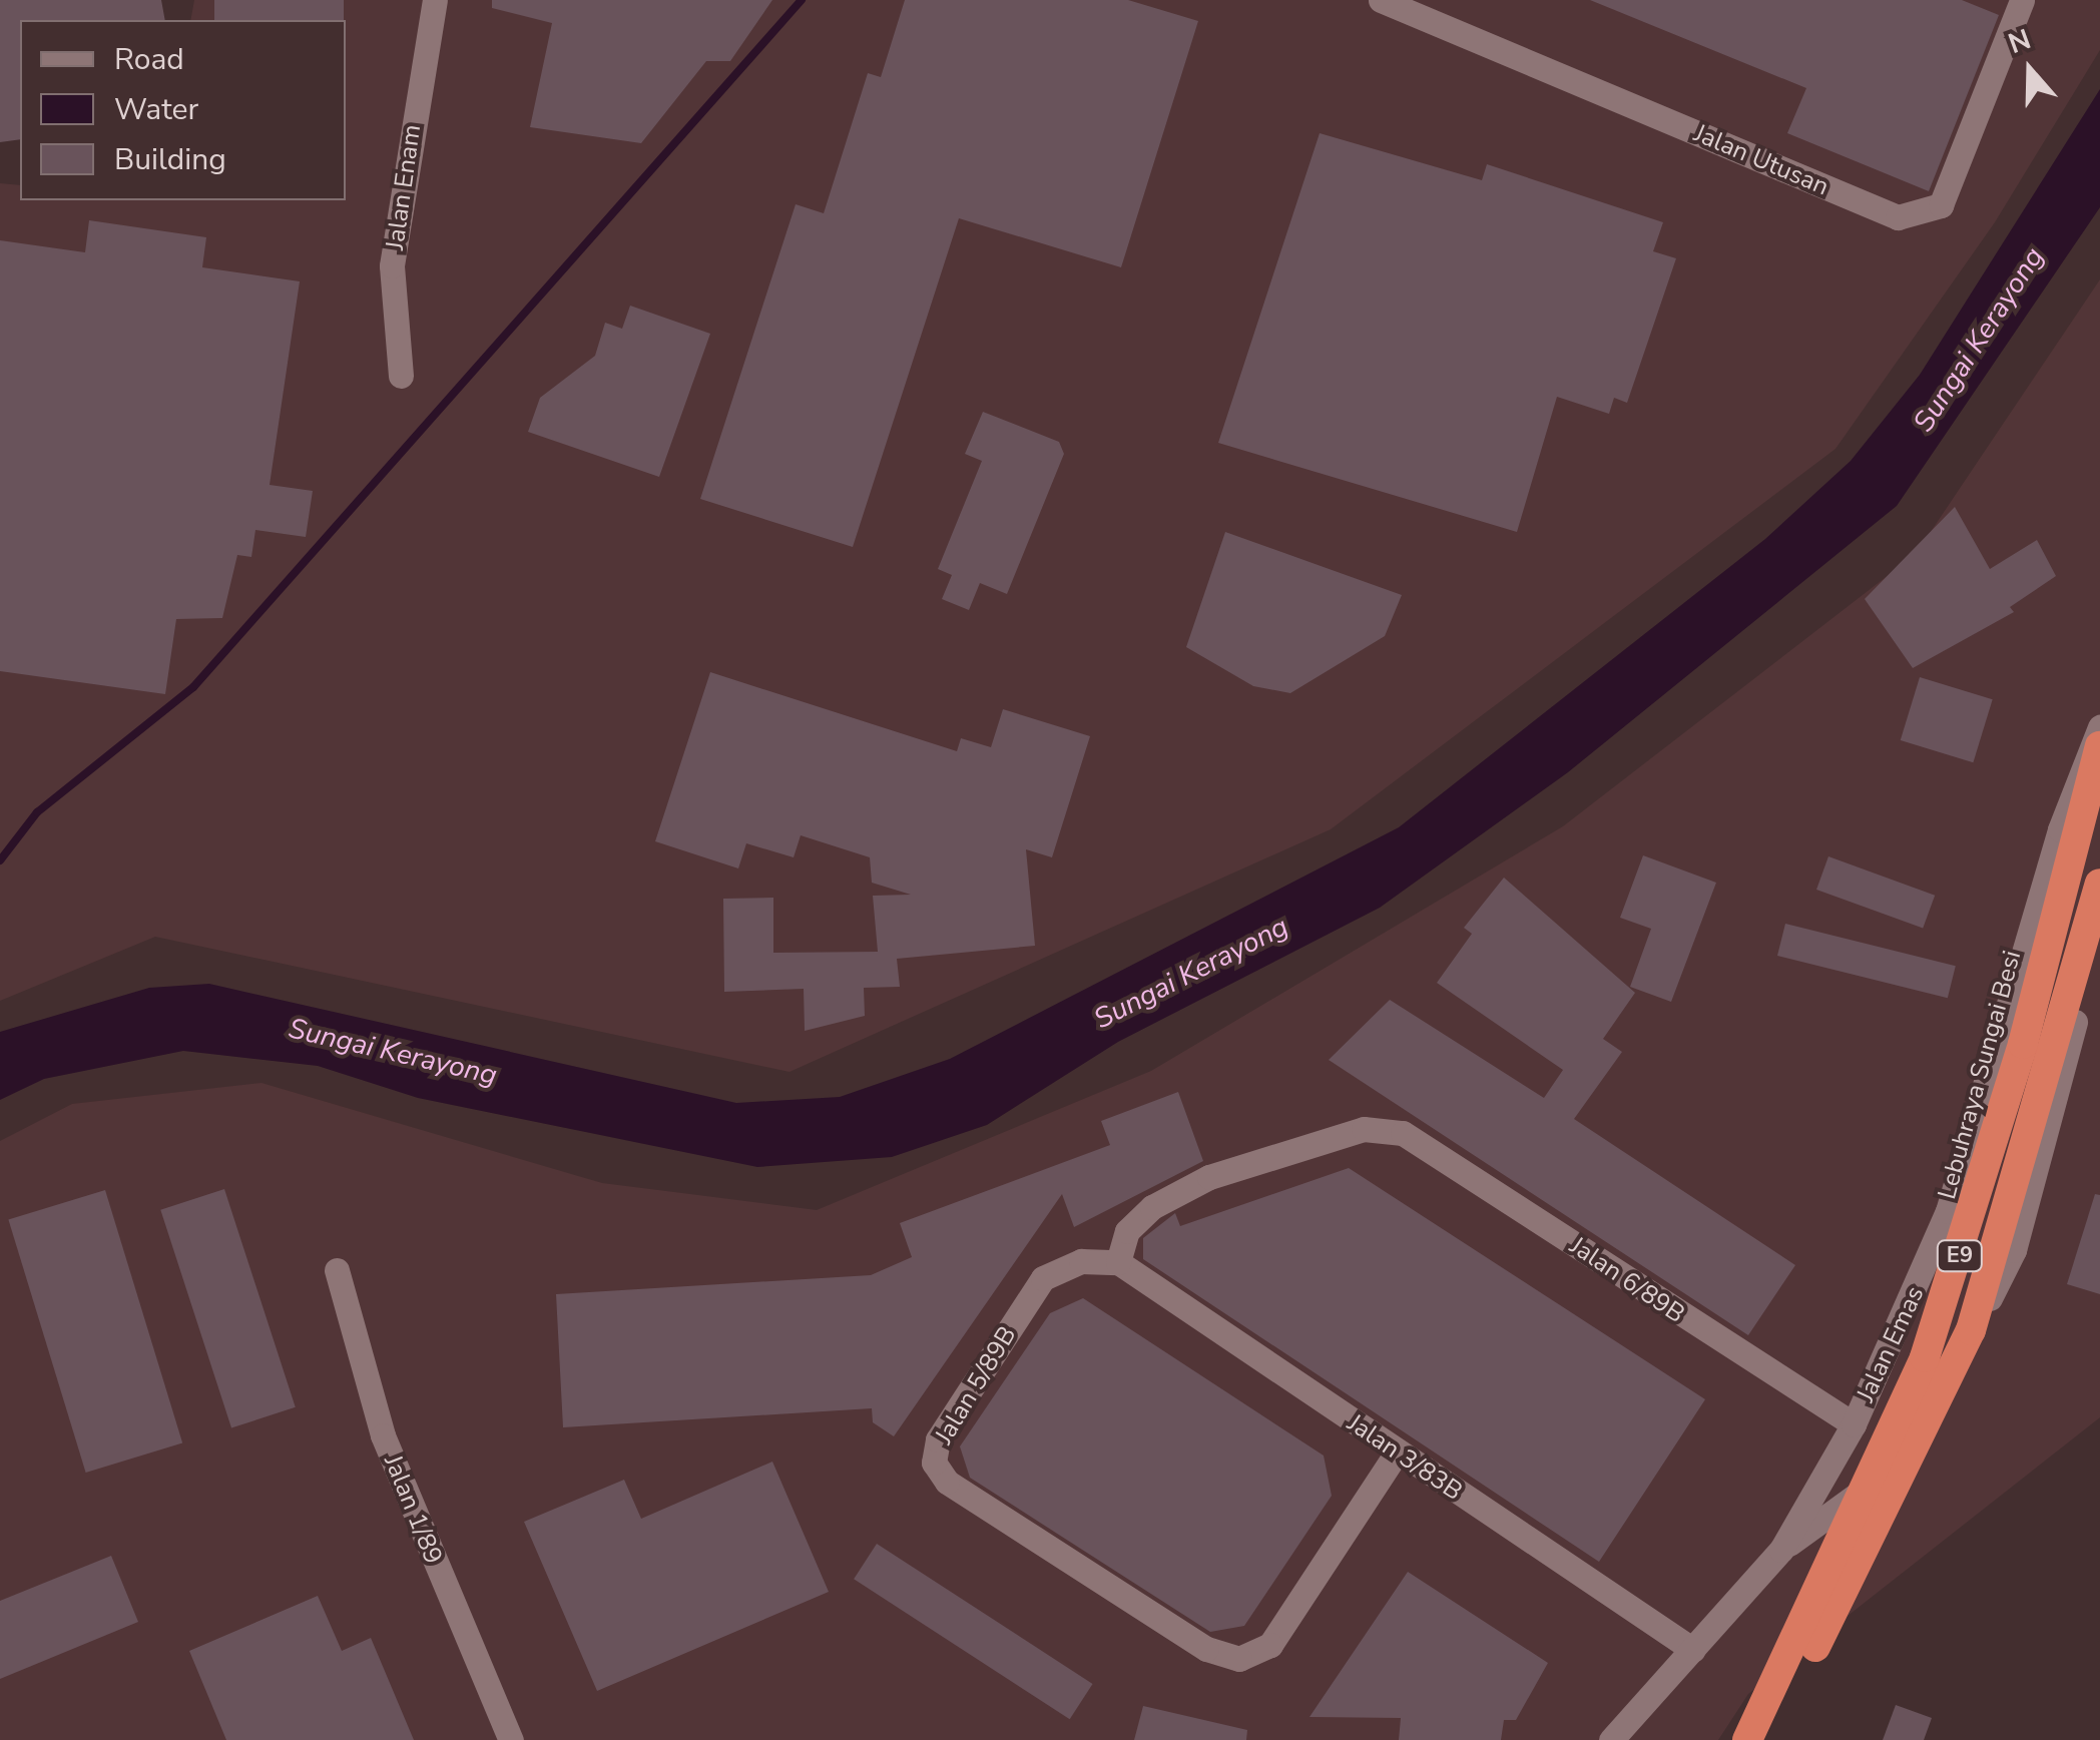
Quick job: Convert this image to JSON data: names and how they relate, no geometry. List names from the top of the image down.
{
  "streets": {
    "highway": ["Lebuhraya Sungai Besi", "E9"],
    "street": [
      "Jalan Utusan",
      "Jalan Enam",
      "Jalan 6/89B",
      "Jalan Emas",
      "Jalan 5/89B",
      "Jalan 3/83B",
      "Jalan 1/89"
    ]
  },
  "crossings": [
    ["Jalan 6/89B", "Jalan Emas"],
    ["Jalan 6/89B", "Jalan 5/89B"],
    ["Jalan 6/89B", "Jalan 3/83B"],
    ["Jalan Emas", "Jalan 3/83B"],
    ["Jalan 5/89B", "Jalan 3/83B"]
  ],
  "water": ["Sungai Kerayong"],
  "legend": ["Road", "Water", "Building"],
  "north": "top"
}
